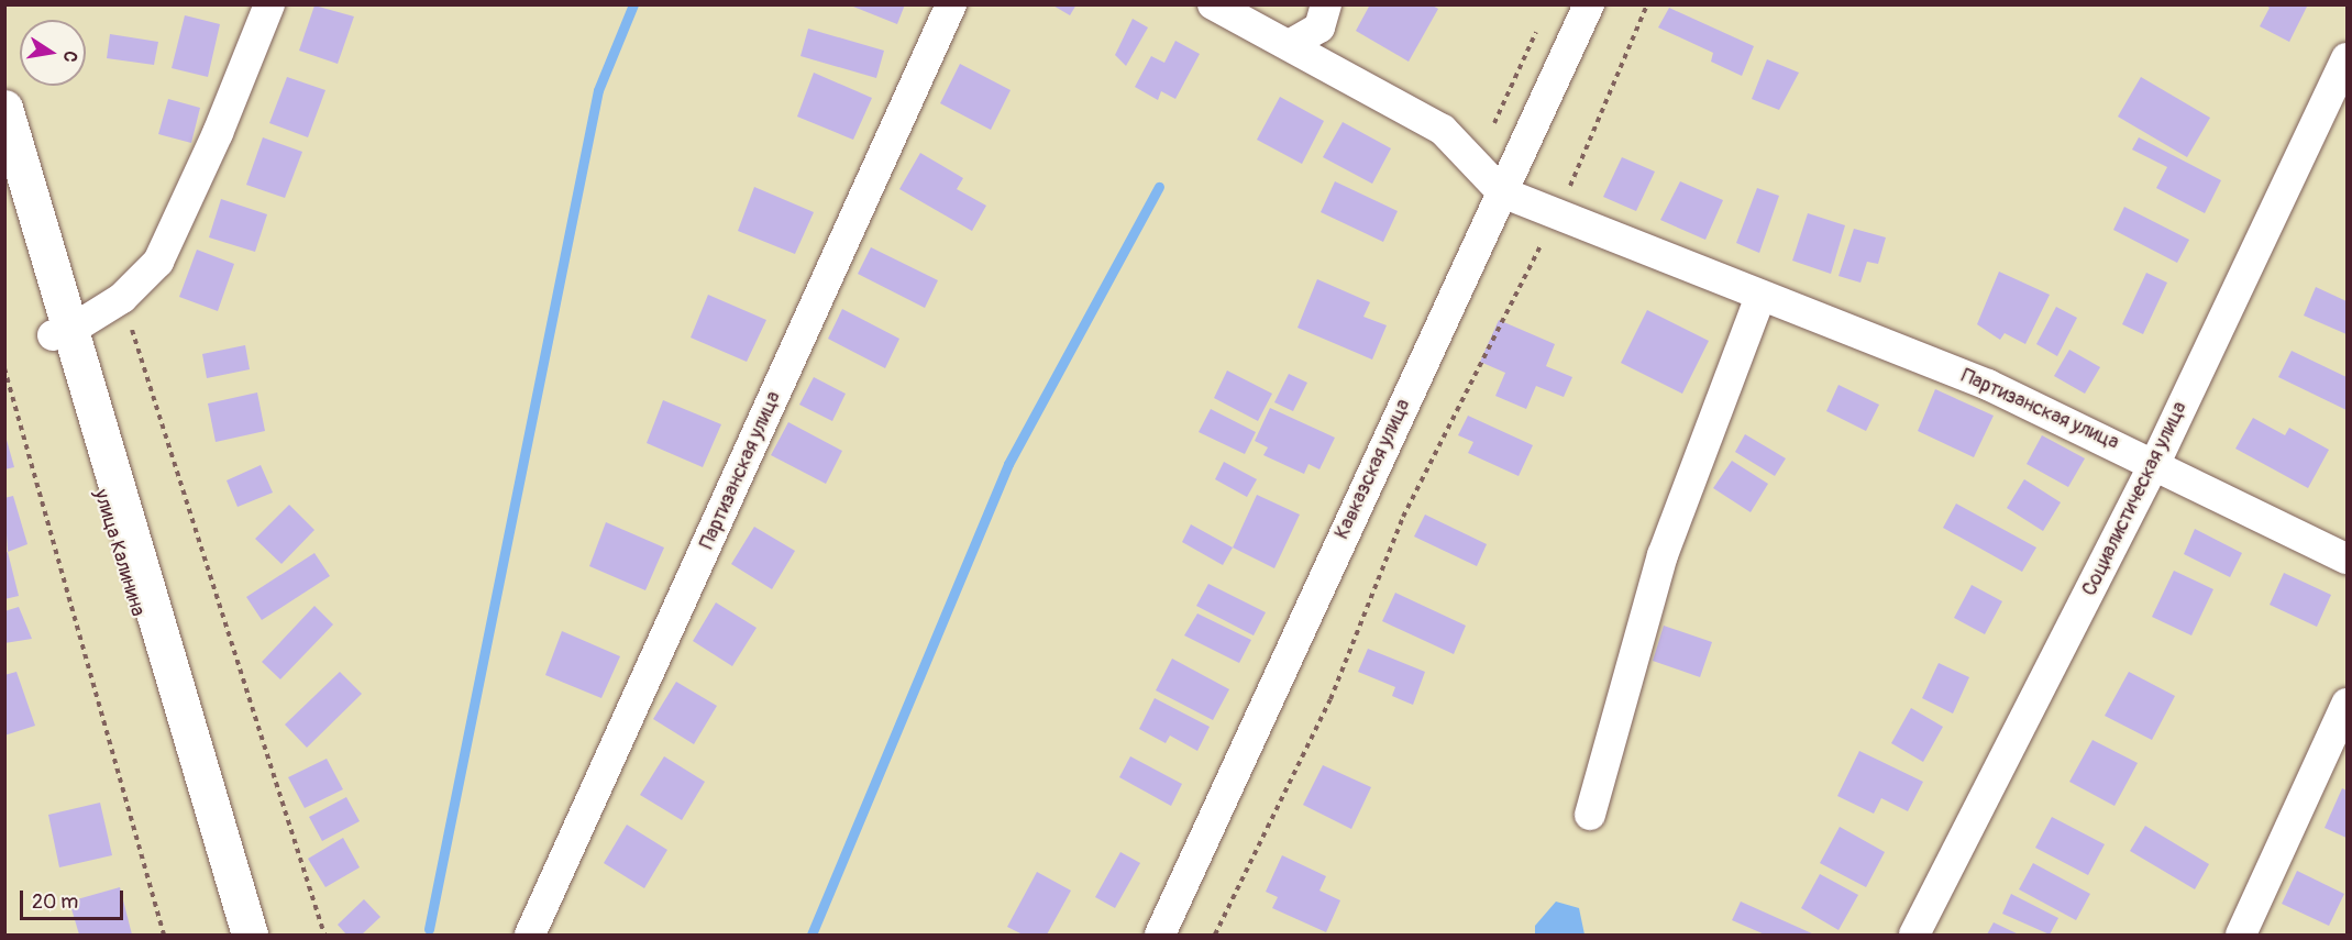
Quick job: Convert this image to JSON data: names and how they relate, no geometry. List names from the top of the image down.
{
  "streets": {
    "main road": ["улица Калинина"],
    "street": ["Партизанская улица", "Кавказская улица", "Социалистическая улица"]
  },
  "crossings": [
    ["Партизанская улица", "Кавказская улица"],
    ["Партизанская улица", "Социалистическая улица"]
  ],
  "scale_bar": "20 m",
  "north": "right"
}
